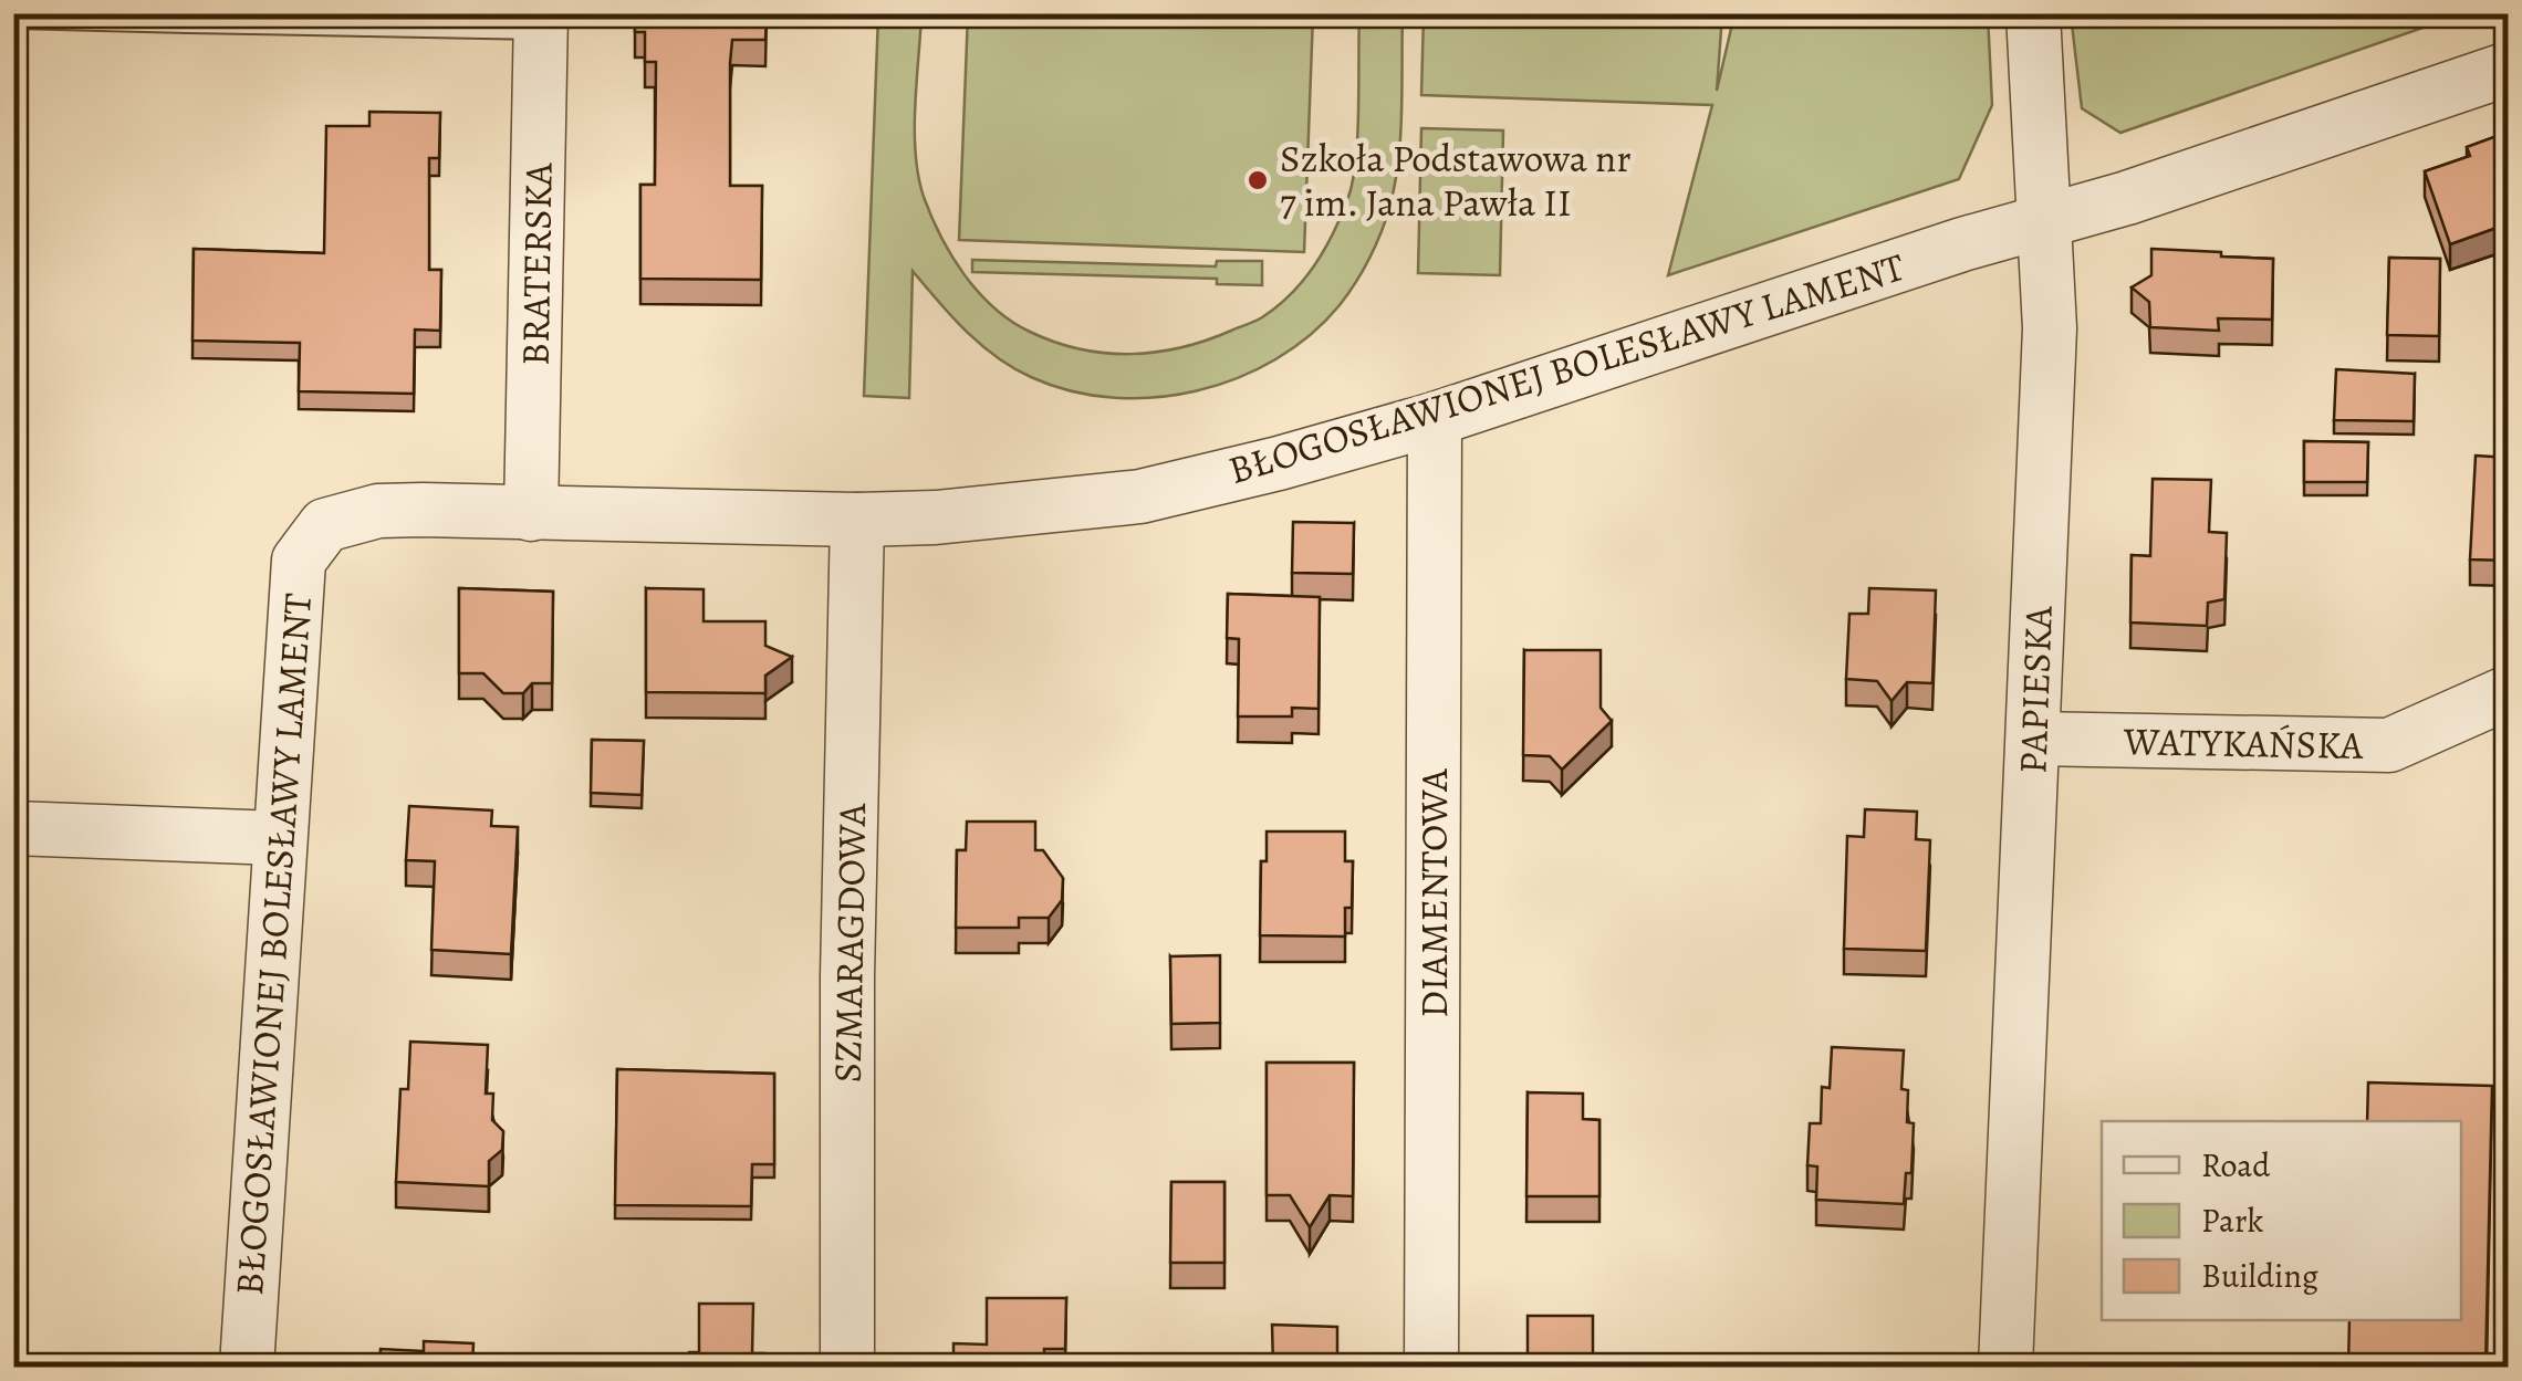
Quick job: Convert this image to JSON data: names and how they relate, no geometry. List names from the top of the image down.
{
  "streets": {
    "street": [
      "BRATERSKA",
      "BŁOGOSŁAWIONEJ BOLESŁAWY LAMENT",
      "PAPIESKA",
      "WATYKAŃSKA",
      "DIAMENTOWA",
      "SZMARAGDOWA"
    ]
  },
  "crossings": [
    ["BRATERSKA", "BŁOGOSŁAWIONEJ BOLESŁAWY LAMENT"],
    ["BŁOGOSŁAWIONEJ BOLESŁAWY LAMENT", "PAPIESKA"],
    ["BŁOGOSŁAWIONEJ BOLESŁAWY LAMENT", "DIAMENTOWA"],
    ["BŁOGOSŁAWIONEJ BOLESŁAWY LAMENT", "SZMARAGDOWA"],
    ["PAPIESKA", "WATYKAŃSKA"]
  ],
  "places": ["Szkoła Podstawowa nr 7 im. Jana Pawła II"],
  "legend": ["Road", "Park", "Building"]
}
